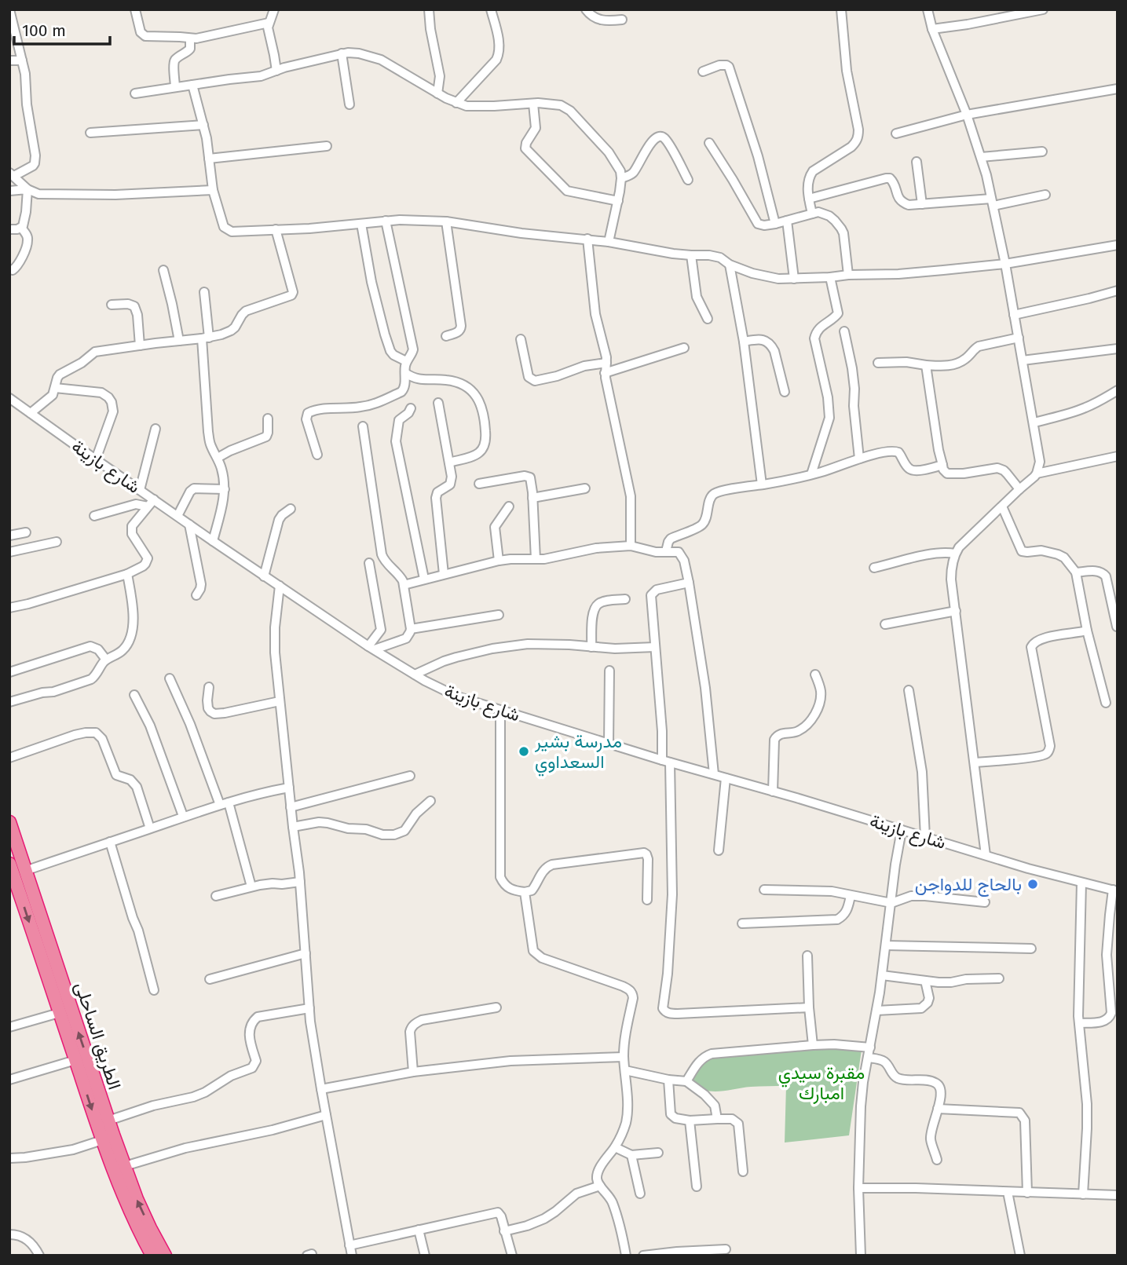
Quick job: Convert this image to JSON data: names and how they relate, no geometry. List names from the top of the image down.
{
  "streets": {
    "highway": ["الطريق الساحلى"],
    "street": ["شارع بازينة"]
  },
  "parks": ["مقبرة سيدي امبارك"],
  "places": ["مدرسة بشير السعداوي", "بالحاج للدواجن"],
  "scale_bar": "100 m"
}
